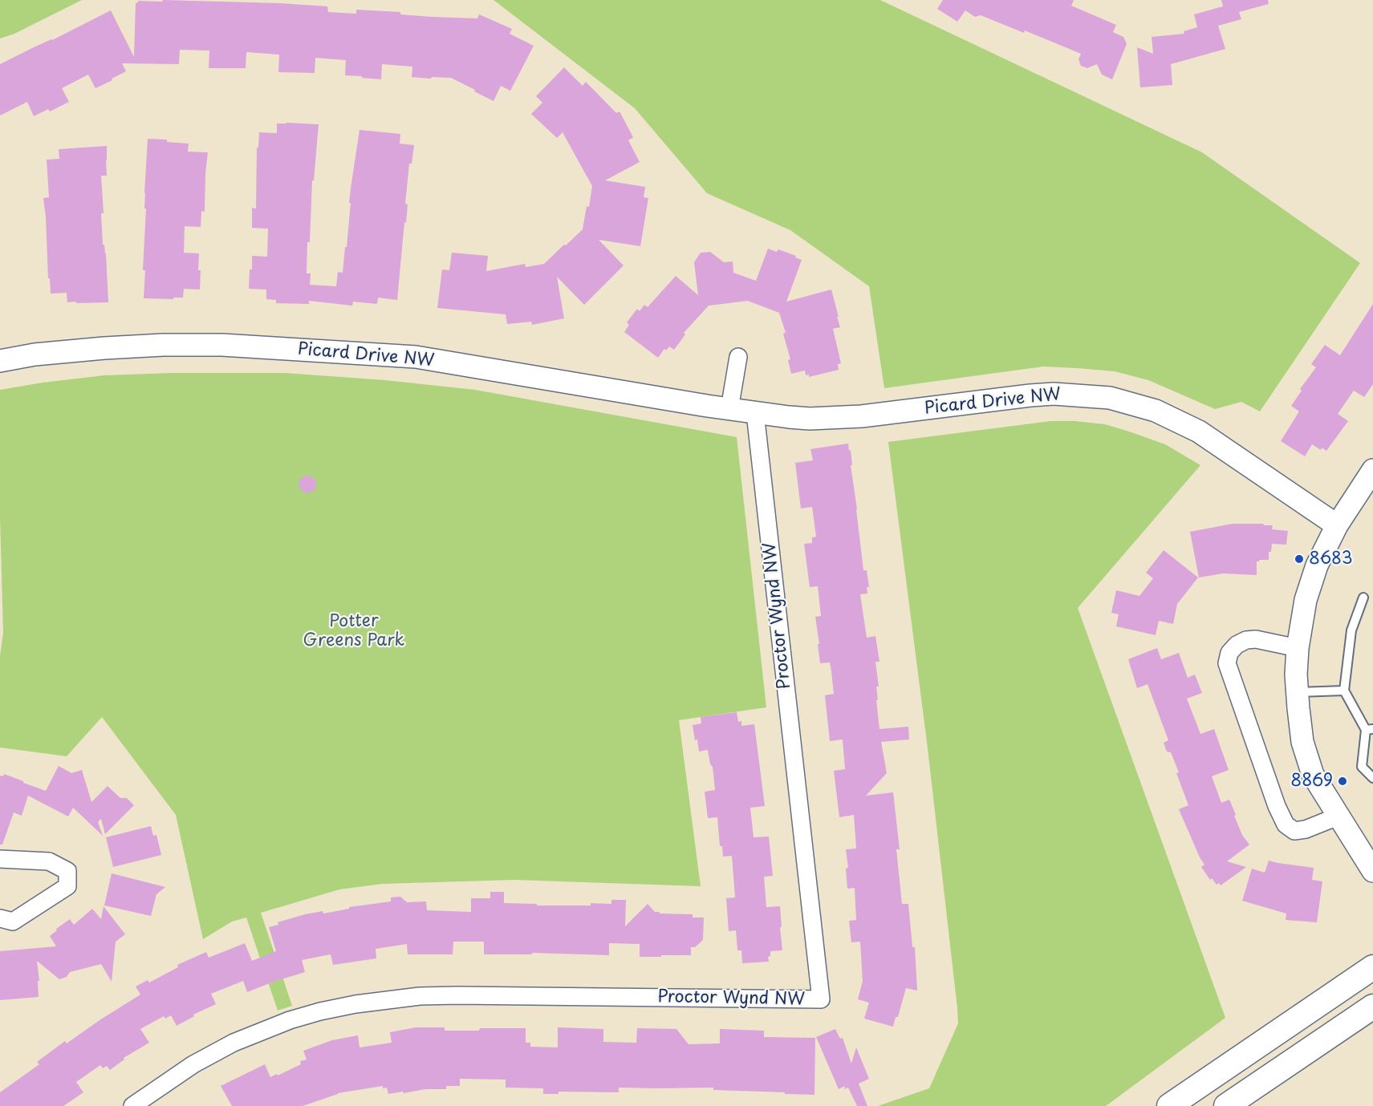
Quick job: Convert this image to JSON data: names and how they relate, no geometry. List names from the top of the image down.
{
  "streets": {
    "street": ["Picard Drive NW", "Proctor Wynd NW"]
  },
  "crossings": [
    ["Picard Drive NW", "Proctor Wynd NW"]
  ],
  "parks": ["Potter Greens Park"],
  "places": ["8683", "8869"]
}
